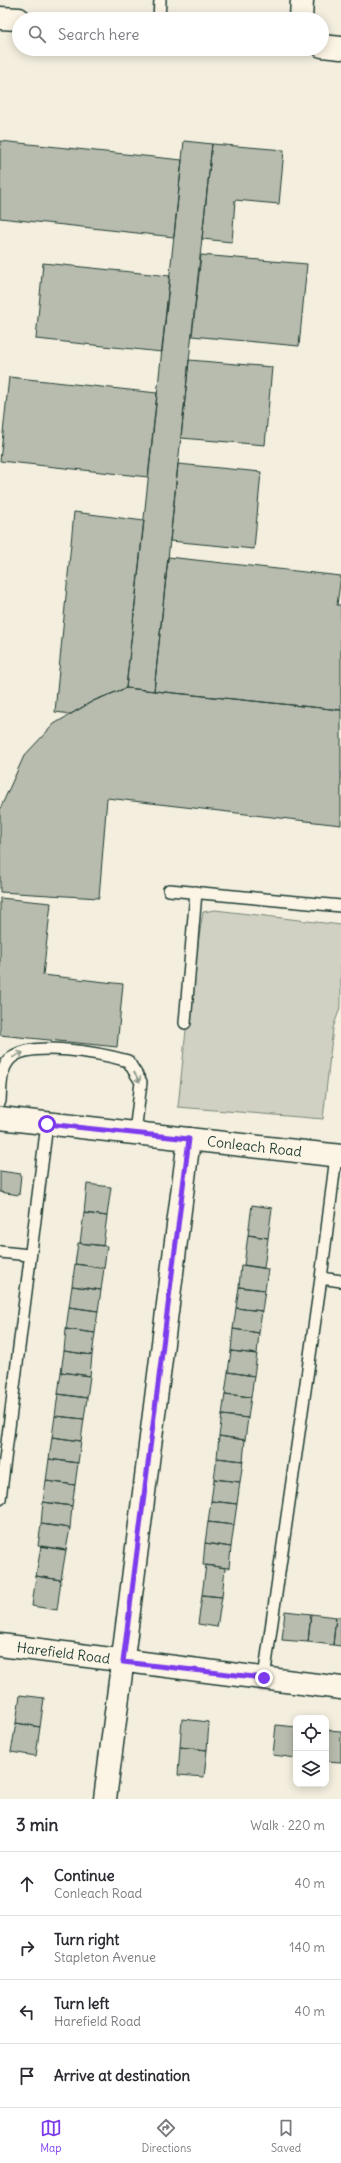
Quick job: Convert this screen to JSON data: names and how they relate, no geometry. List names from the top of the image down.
{
  "streets": {
    "street": ["Conleach Road", "Harefield Road"]
  },
  "page": {
    "search": "Search here",
    "heading": ["3 min", "Walk · 220 m"],
    "list": [
      ["Continue", "Conleach Road", "40 m"],
      ["Turn right", "Stapleton Avenue", "140 m"],
      ["Turn left", "Harefield Road", "40 m"],
      "Arrive at destination"
    ],
    "nav": ["Map", "Directions", "Saved"]
  }
}
